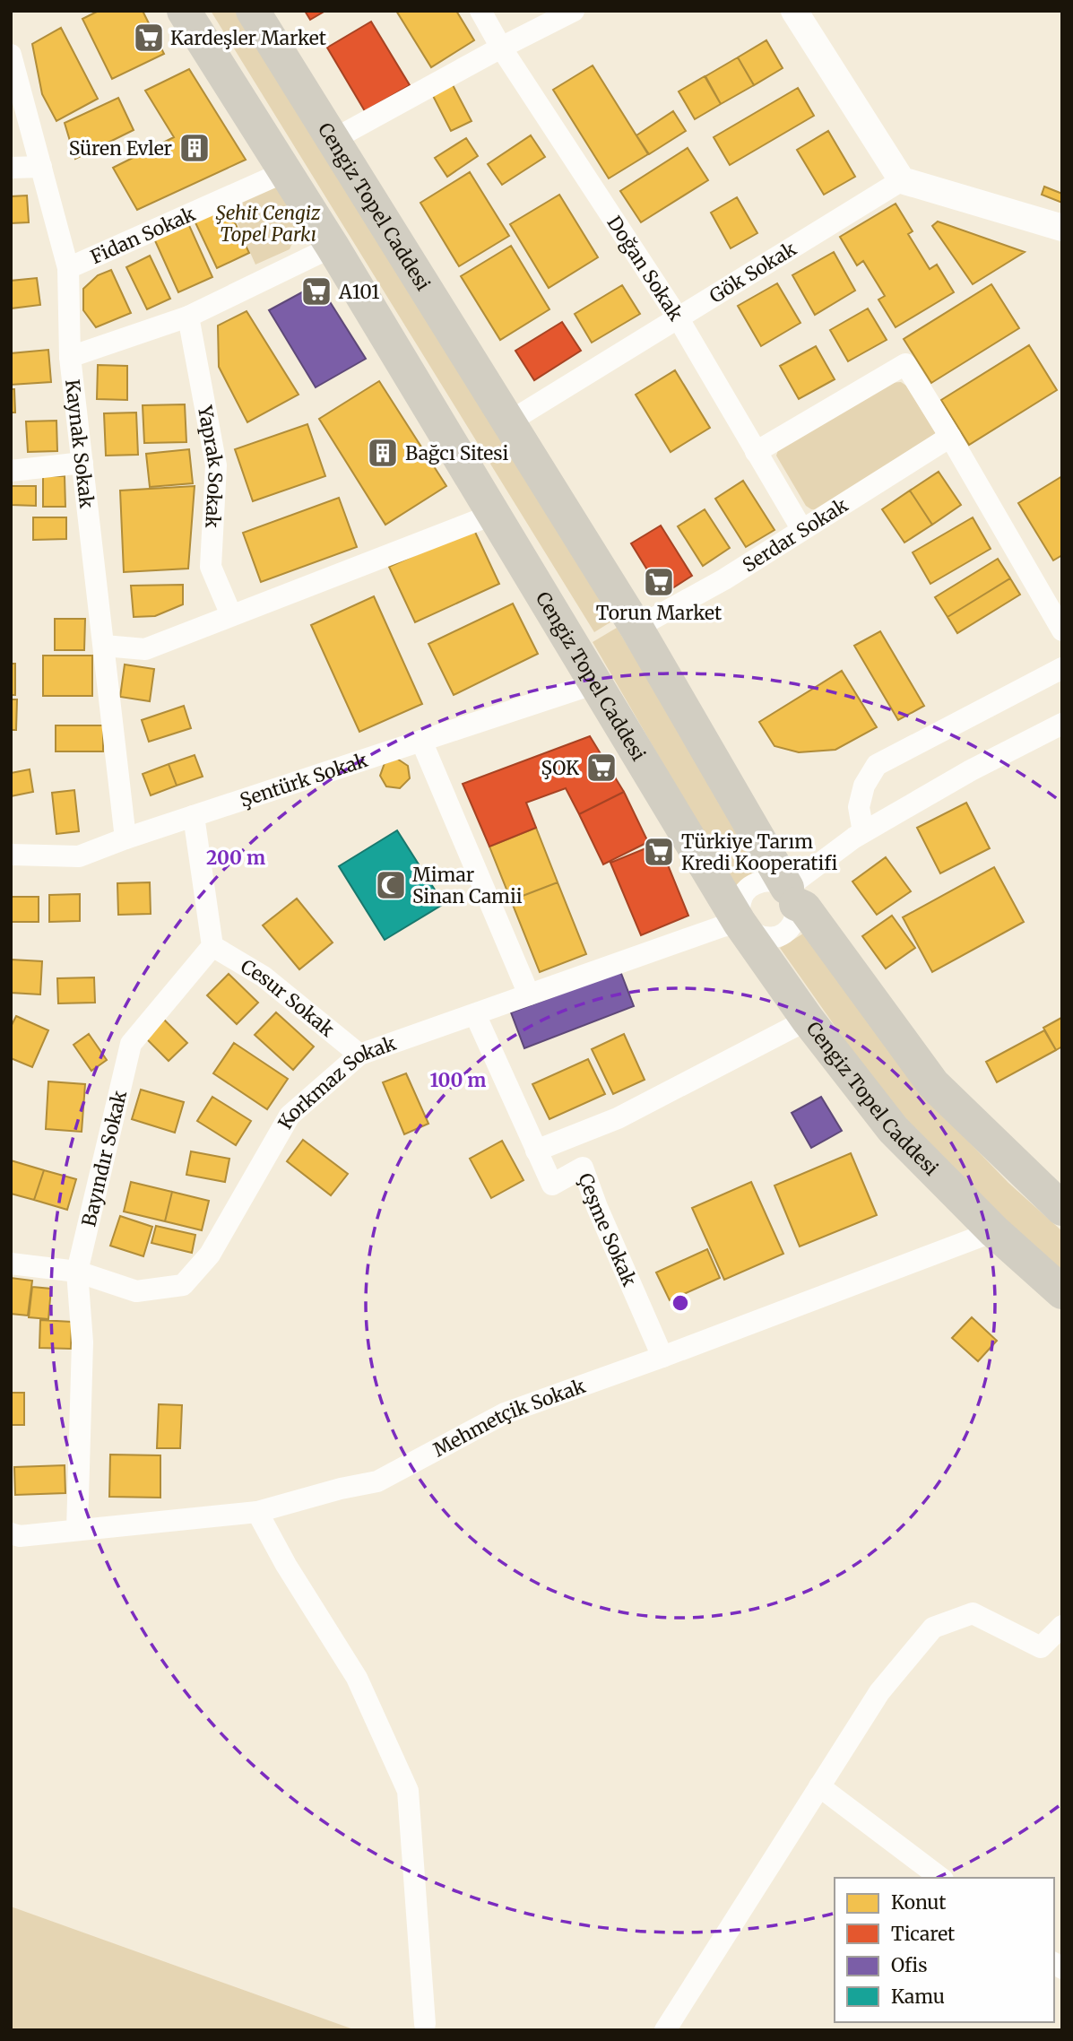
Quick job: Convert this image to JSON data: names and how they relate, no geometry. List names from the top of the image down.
{
  "streets": {
    "main road": ["Cengiz Topel Caddesi"],
    "street": [
      "Fidan Sokak",
      "Doğan Sokak",
      "Gök Sokak",
      "Kaynak Sokak",
      "Yaprak Sokak",
      "Serdar Sokak",
      "Şentürk Sokak",
      "Cesur Sokak",
      "Korkmaz Sokak",
      "Bayındır Sokak",
      "Çeşme Sokak",
      "Mehmetçik Sokak"
    ]
  },
  "crossings": [
    ["Cengiz Topel Caddesi", "Fidan Sokak"],
    ["Cengiz Topel Caddesi", "Gök Sokak"],
    ["Cengiz Topel Caddesi", "Serdar Sokak"],
    ["Cengiz Topel Caddesi", "Şentürk Sokak"],
    ["Cengiz Topel Caddesi", "Korkmaz Sokak"],
    ["Cengiz Topel Caddesi", "Mehmetçik Sokak"],
    ["Fidan Sokak", "Kaynak Sokak"],
    ["Doğan Sokak", "Gök Sokak"],
    ["Doğan Sokak", "Serdar Sokak"],
    ["Kaynak Sokak", "Şentürk Sokak"],
    ["Cesur Sokak", "Korkmaz Sokak"],
    ["Cesur Sokak", "Bayındır Sokak"],
    ["Korkmaz Sokak", "Bayındır Sokak"],
    ["Korkmaz Sokak", "Çeşme Sokak"],
    ["Bayındır Sokak", "Mehmetçik Sokak"],
    ["Çeşme Sokak", "Mehmetçik Sokak"]
  ],
  "parks": ["Şehit Cengiz Topel Parkı"],
  "places": {
    "supermarket": [
      "Kardeşler Market",
      "A101",
      "Torun Market",
      "ŞOK",
      "Türkiye Tarım Kredi Kooperatifi"
    ],
    "building": ["Süren Evler", "Bağcı Sitesi"],
    "mosque": ["Mimar Sinan Camii"]
  },
  "legend": [
    "Konut",
    "Ticaret",
    "Ofis",
    "Kamu"
  ],
  "rings": ["200 m", "100 m"]
}
